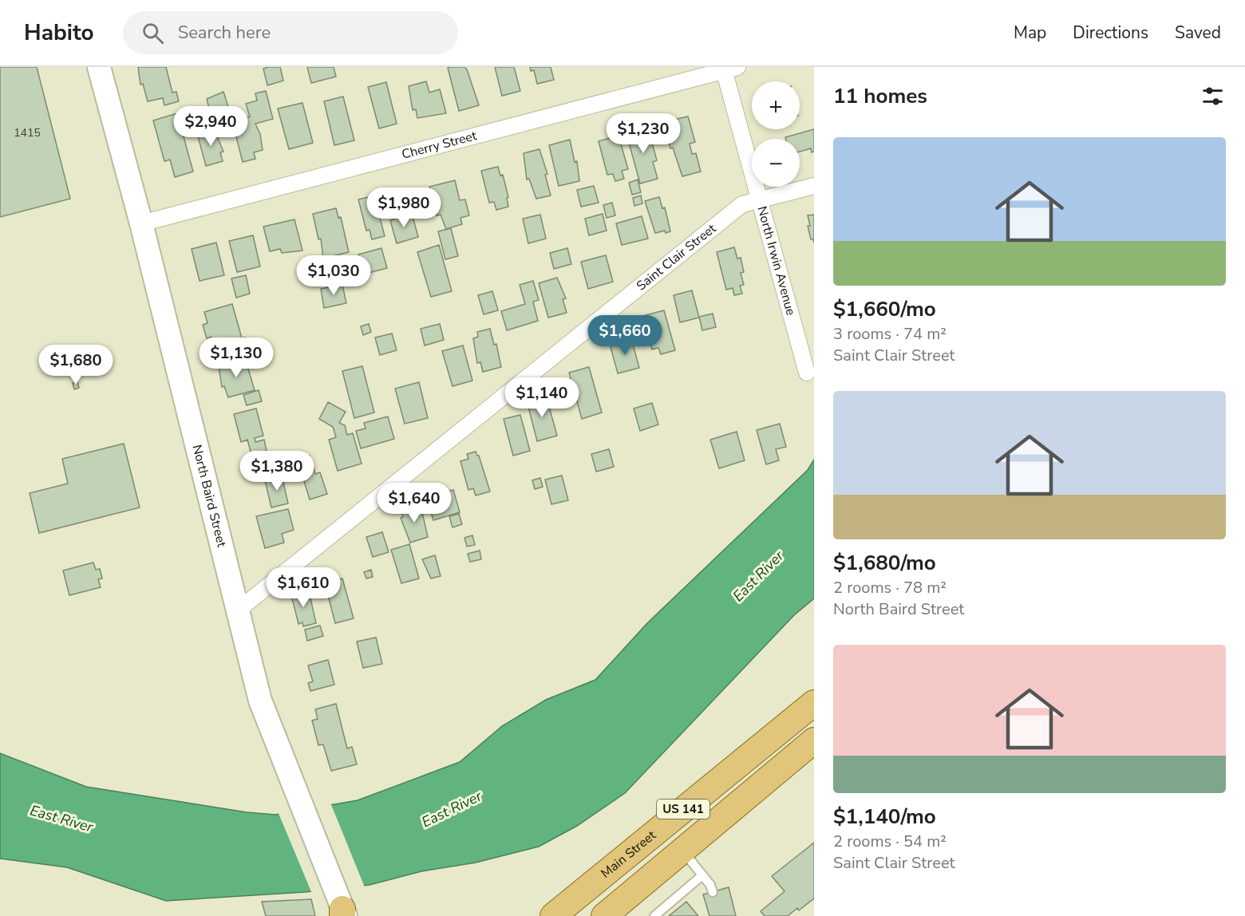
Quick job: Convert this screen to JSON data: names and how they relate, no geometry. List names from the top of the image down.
{
  "streets": {
    "main road": ["US 141", "Main Street"],
    "street": [
      "Cherry Street",
      "Saint Clair Street",
      "North Irwin Avenue",
      "North Baird Street"
    ]
  },
  "crossings": [
    ["Cherry Street", "North Irwin Avenue"],
    ["Cherry Street", "North Baird Street"],
    ["Saint Clair Street", "North Irwin Avenue"],
    ["Saint Clair Street", "North Baird Street"]
  ],
  "water": ["East River"],
  "house_numbers": ["1415"],
  "page": {
    "header": "Habito",
    "search": "Search here",
    "nav": ["Map", "Directions", "Saved"],
    "heading": "11 homes",
    "map_buttons": ["+", "−"],
    "price": [
      "$2,940",
      "$1,230",
      "$1,980",
      "$1,030",
      "$1,660",
      "$1,130",
      "$1,680",
      "$1,140",
      "$1,380",
      "$1,640",
      "$1,610"
    ],
    "list": [
      {
        "name": "$1,660/mo",
        "note": "3 rooms · 74 m² · Saint Clair Street"
      },
      {
        "name": "$1,680/mo",
        "note": "2 rooms · 78 m² · North Baird Street"
      },
      {
        "name": "$1,140/mo",
        "note": "2 rooms · 54 m² · Saint Clair Street"
      }
    ]
  }
}
